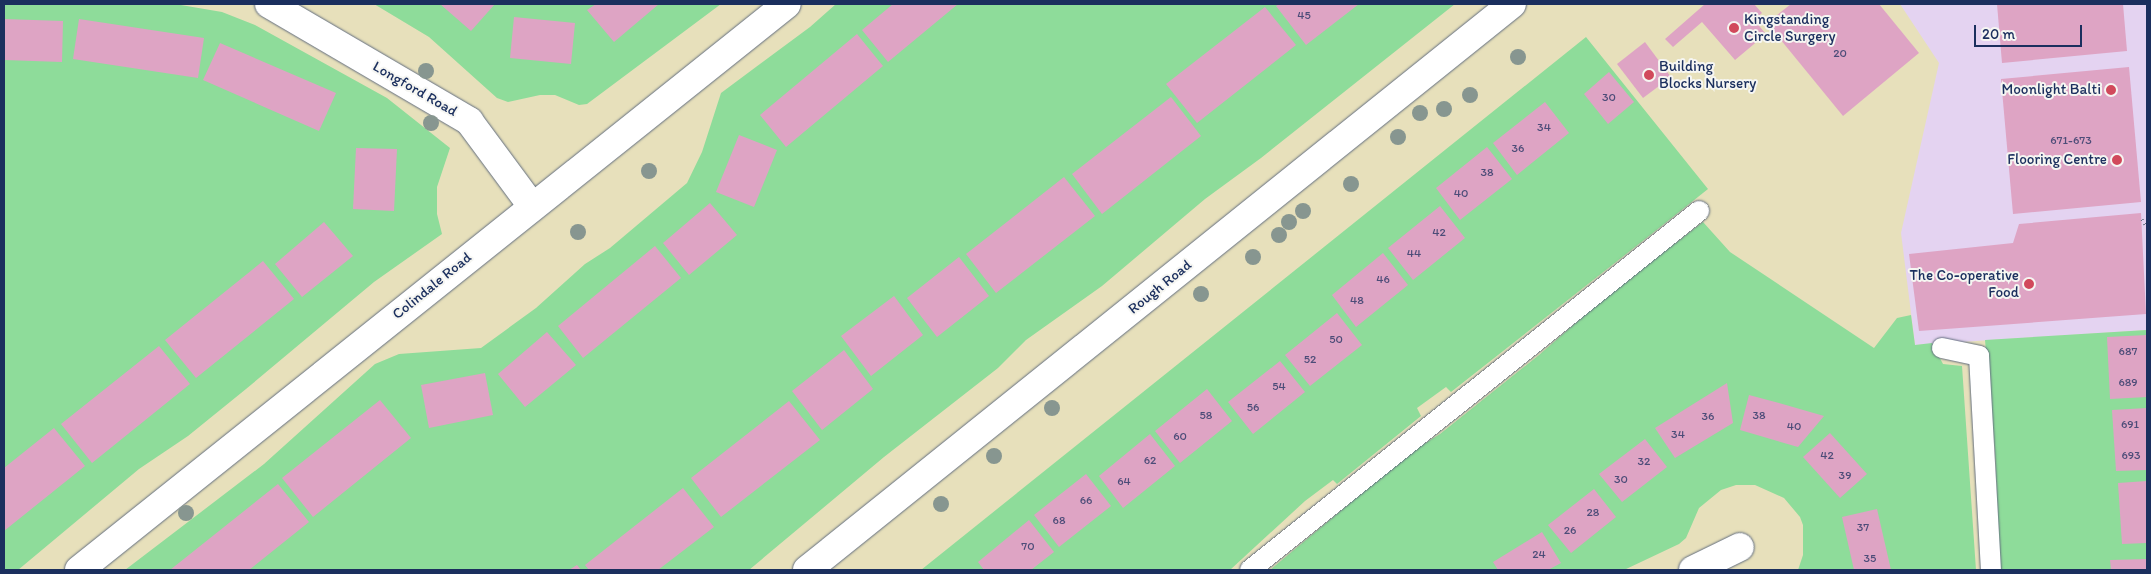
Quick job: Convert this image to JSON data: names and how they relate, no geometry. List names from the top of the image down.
{
  "streets": {
    "street": ["Longford Road", "Colindale Road", "Rough Road"]
  },
  "crossings": [
    ["Longford Road", "Colindale Road"]
  ],
  "places": [
    "Kingstanding Circle Surgery",
    "Building Blocks Nursery",
    "Moonlight Balti",
    "Flooring Centre",
    "The Co-operative Food"
  ],
  "house_numbers": [
    "45",
    "20",
    "30",
    "34",
    "671-673",
    "36",
    "38",
    "40",
    "42",
    "44",
    "46",
    "48",
    "50",
    "687",
    "52",
    "689",
    "54",
    "56",
    "58",
    "38",
    "36",
    "691",
    "40",
    "34",
    "60",
    "42",
    "693",
    "62",
    "32",
    "39",
    "30",
    "64",
    "66",
    "28",
    "68",
    "37",
    "26",
    "70",
    "24",
    "35"
  ],
  "scale_bar": "20 m"
}
